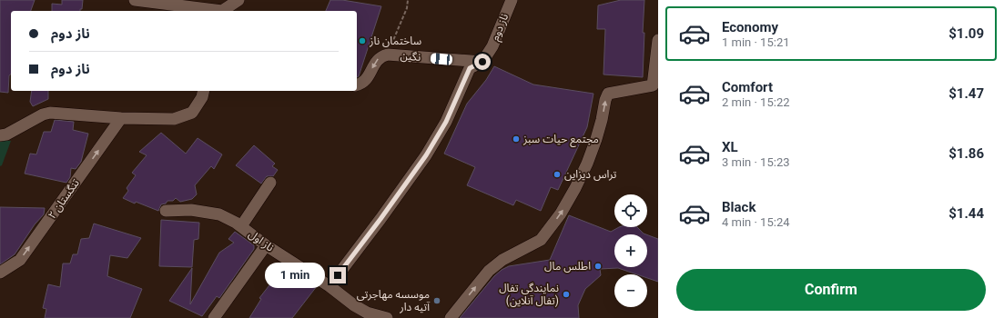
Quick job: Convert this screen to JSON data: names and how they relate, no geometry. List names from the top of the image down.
{
  "streets": {
    "street": [
      "ناز دوم",
      "نگین",
      "تنگستان ۲",
      "ناز اول"
    ]
  },
  "crossings": [
    ["ناز دوم", "نگین"],
    ["ناز دوم", "ناز اول"]
  ],
  "one_way": ["تنگستان ۲"],
  "places": [
    "ساختمان ناز",
    "مجتمع حیات سبز",
    "تراس دیزاین",
    "اطلس مال",
    "نمایندگی تفال (تفال آنلاین)",
    "موسسه مهاجرتی آتیه دار"
  ],
  "page": {
    "list": [
      {
        "name": "Economy",
        "note": "1 min · 15:21",
        "value": "$1.09"
      },
      {
        "name": "Comfort",
        "note": "2 min · 15:22",
        "value": "$1.47"
      },
      {
        "name": "XL",
        "note": "3 min · 15:23",
        "value": "$1.86"
      },
      {
        "name": "Black",
        "note": "4 min · 15:24",
        "value": "$1.44"
      }
    ],
    "banner": ["ناز دوم", "ناز دوم"],
    "map_buttons": ["+", "−"],
    "buttons": "Confirm",
    "bubble": "1 min"
  }
}
